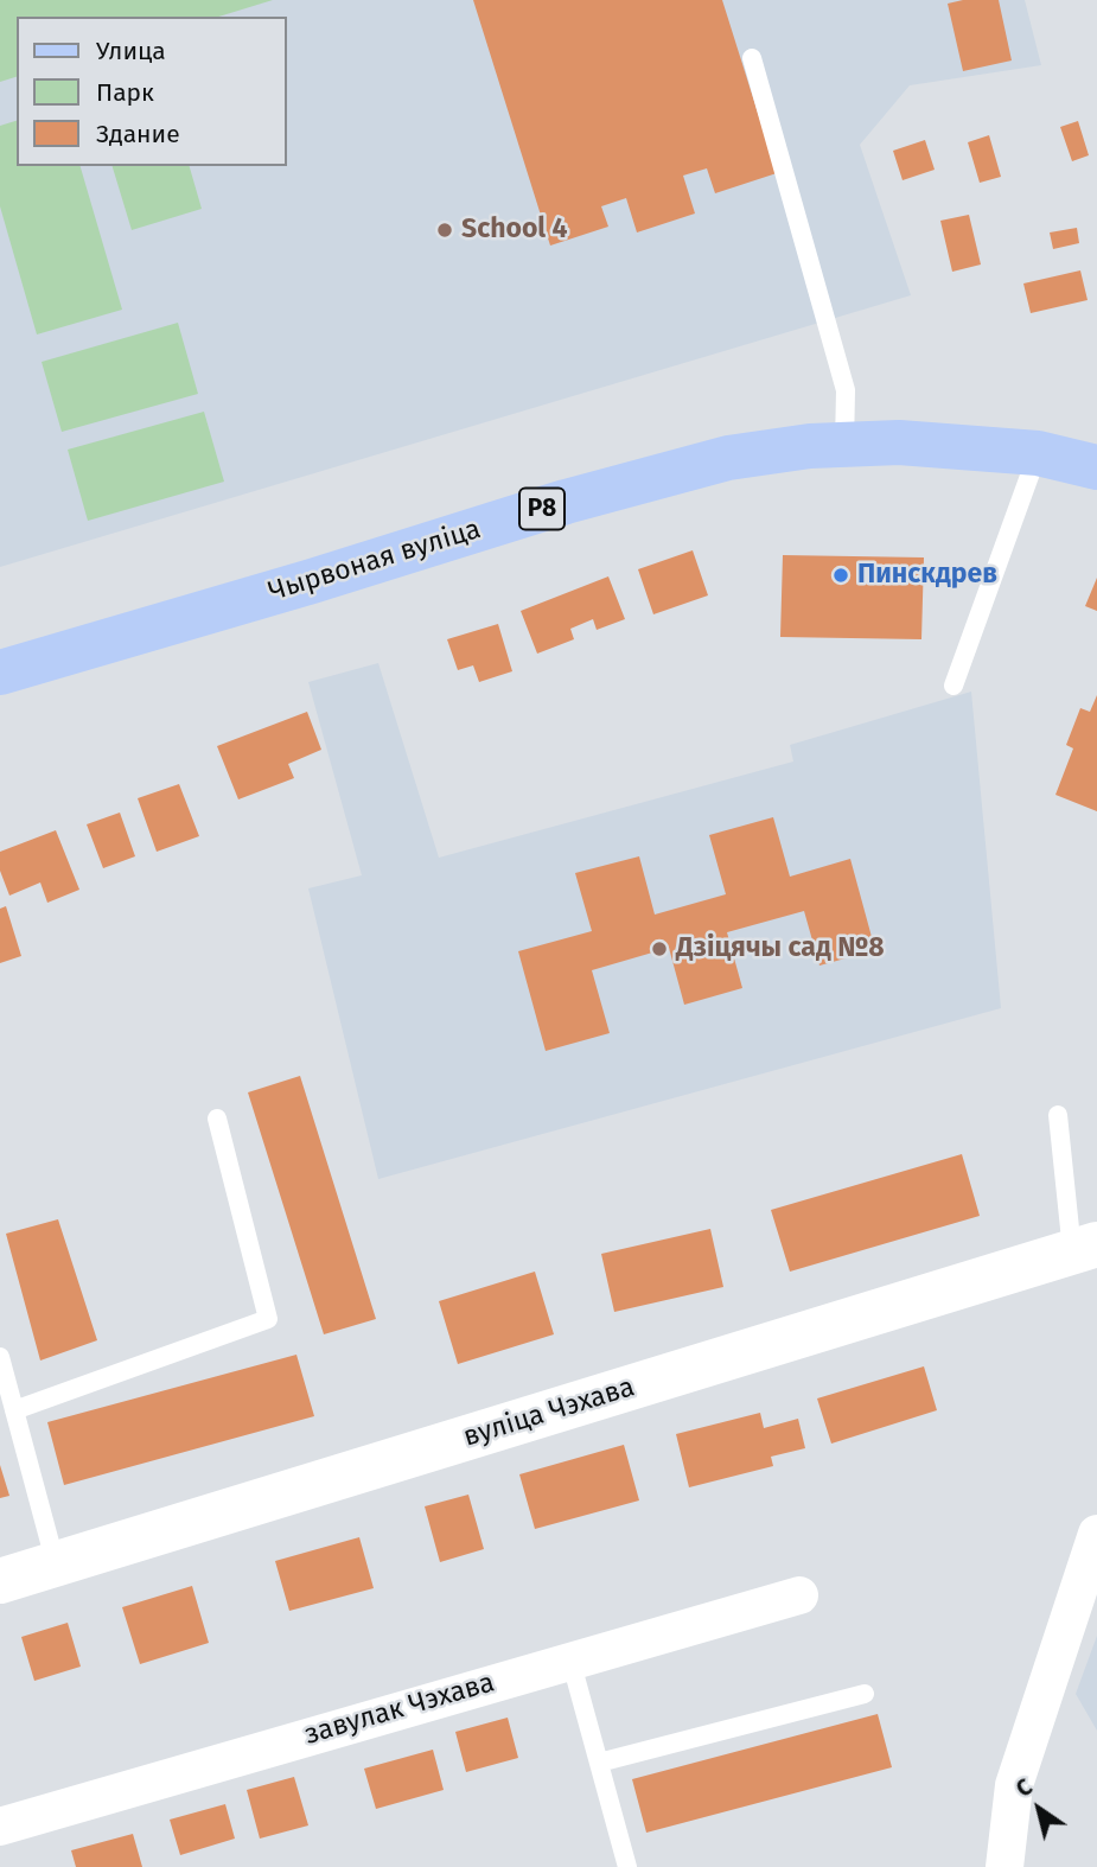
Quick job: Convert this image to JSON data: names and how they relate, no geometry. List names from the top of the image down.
{
  "streets": {
    "main road": ["Р8", "Чырвоная вуліца"],
    "street": ["вуліца Чэхава", "завулак Чэхава"]
  },
  "places": ["School 4", "Пинскдрев", "Дзіцячы сад №8"],
  "legend": ["Улица", "Парк", "Здание"],
  "north": "top left"
}
